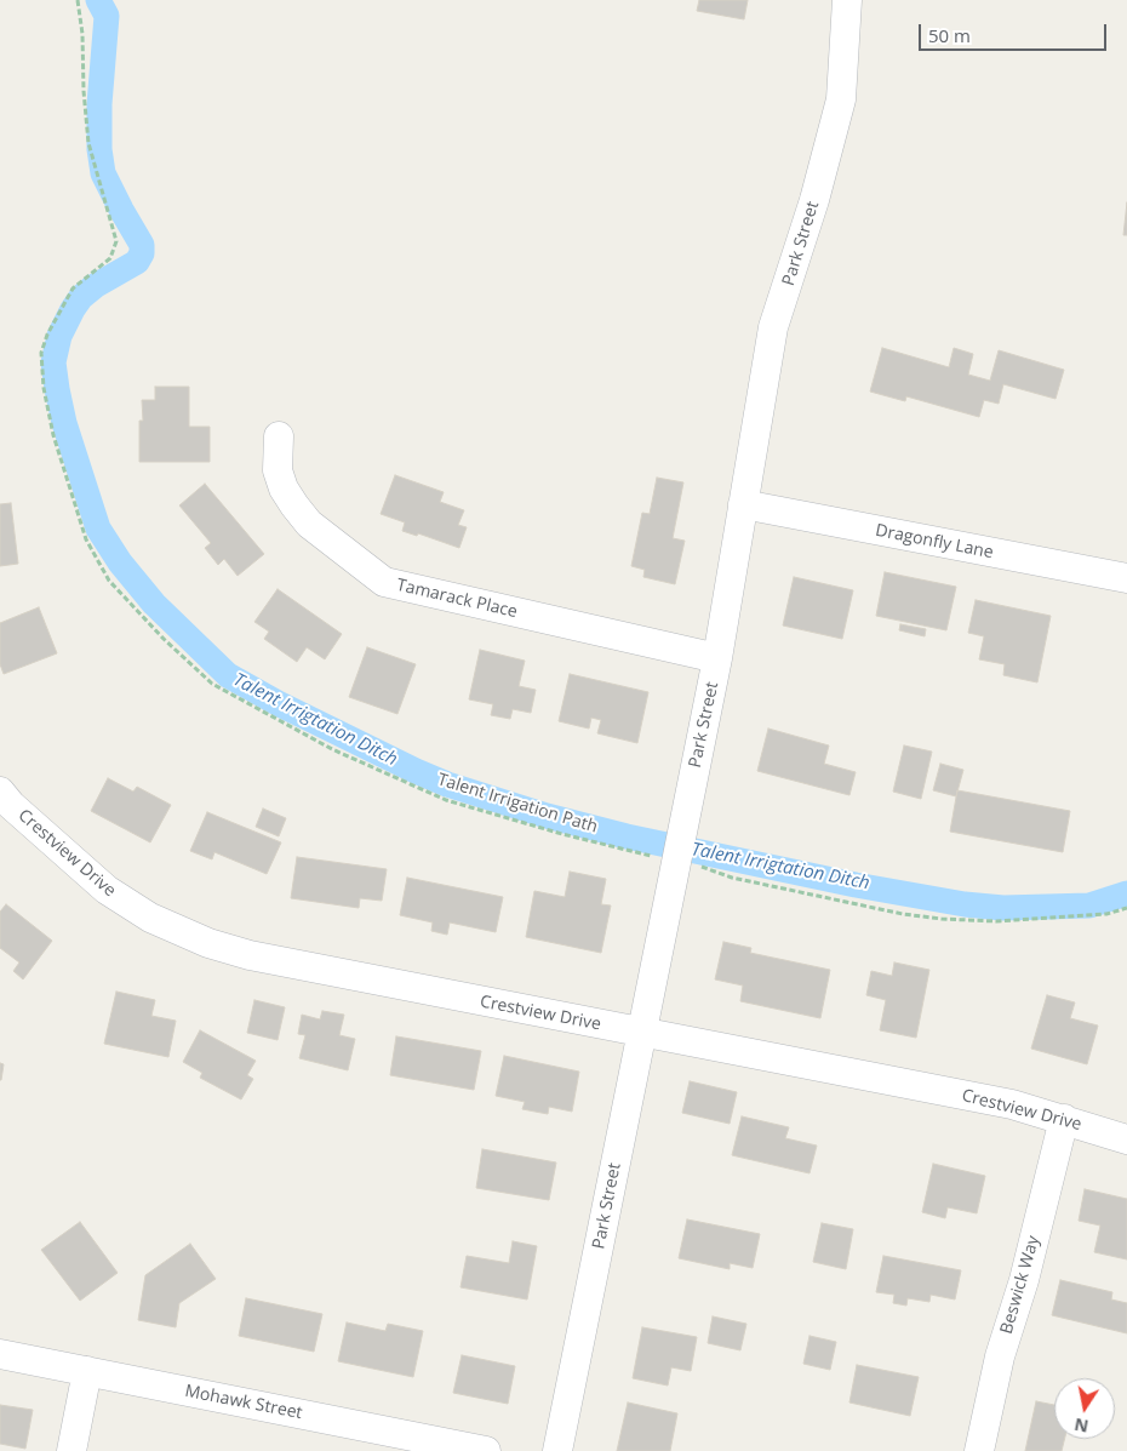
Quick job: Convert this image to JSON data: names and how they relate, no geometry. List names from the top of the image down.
{
  "streets": {
    "street": [
      "Park Street",
      "Dragonfly Lane",
      "Tamarack Place",
      "Crestview Drive",
      "Beswick Way",
      "Mohawk Street"
    ],
    "path": ["Talent Irrigation Path"]
  },
  "crossings": [
    ["Park Street", "Dragonfly Lane"],
    ["Park Street", "Tamarack Place"],
    ["Park Street", "Talent Irrigation Path"],
    ["Park Street", "Crestview Drive"],
    ["Crestview Drive", "Beswick Way"]
  ],
  "water": ["Talent Irrigtation Ditch"],
  "scale_bar": "50 m",
  "north": "bottom"
}
